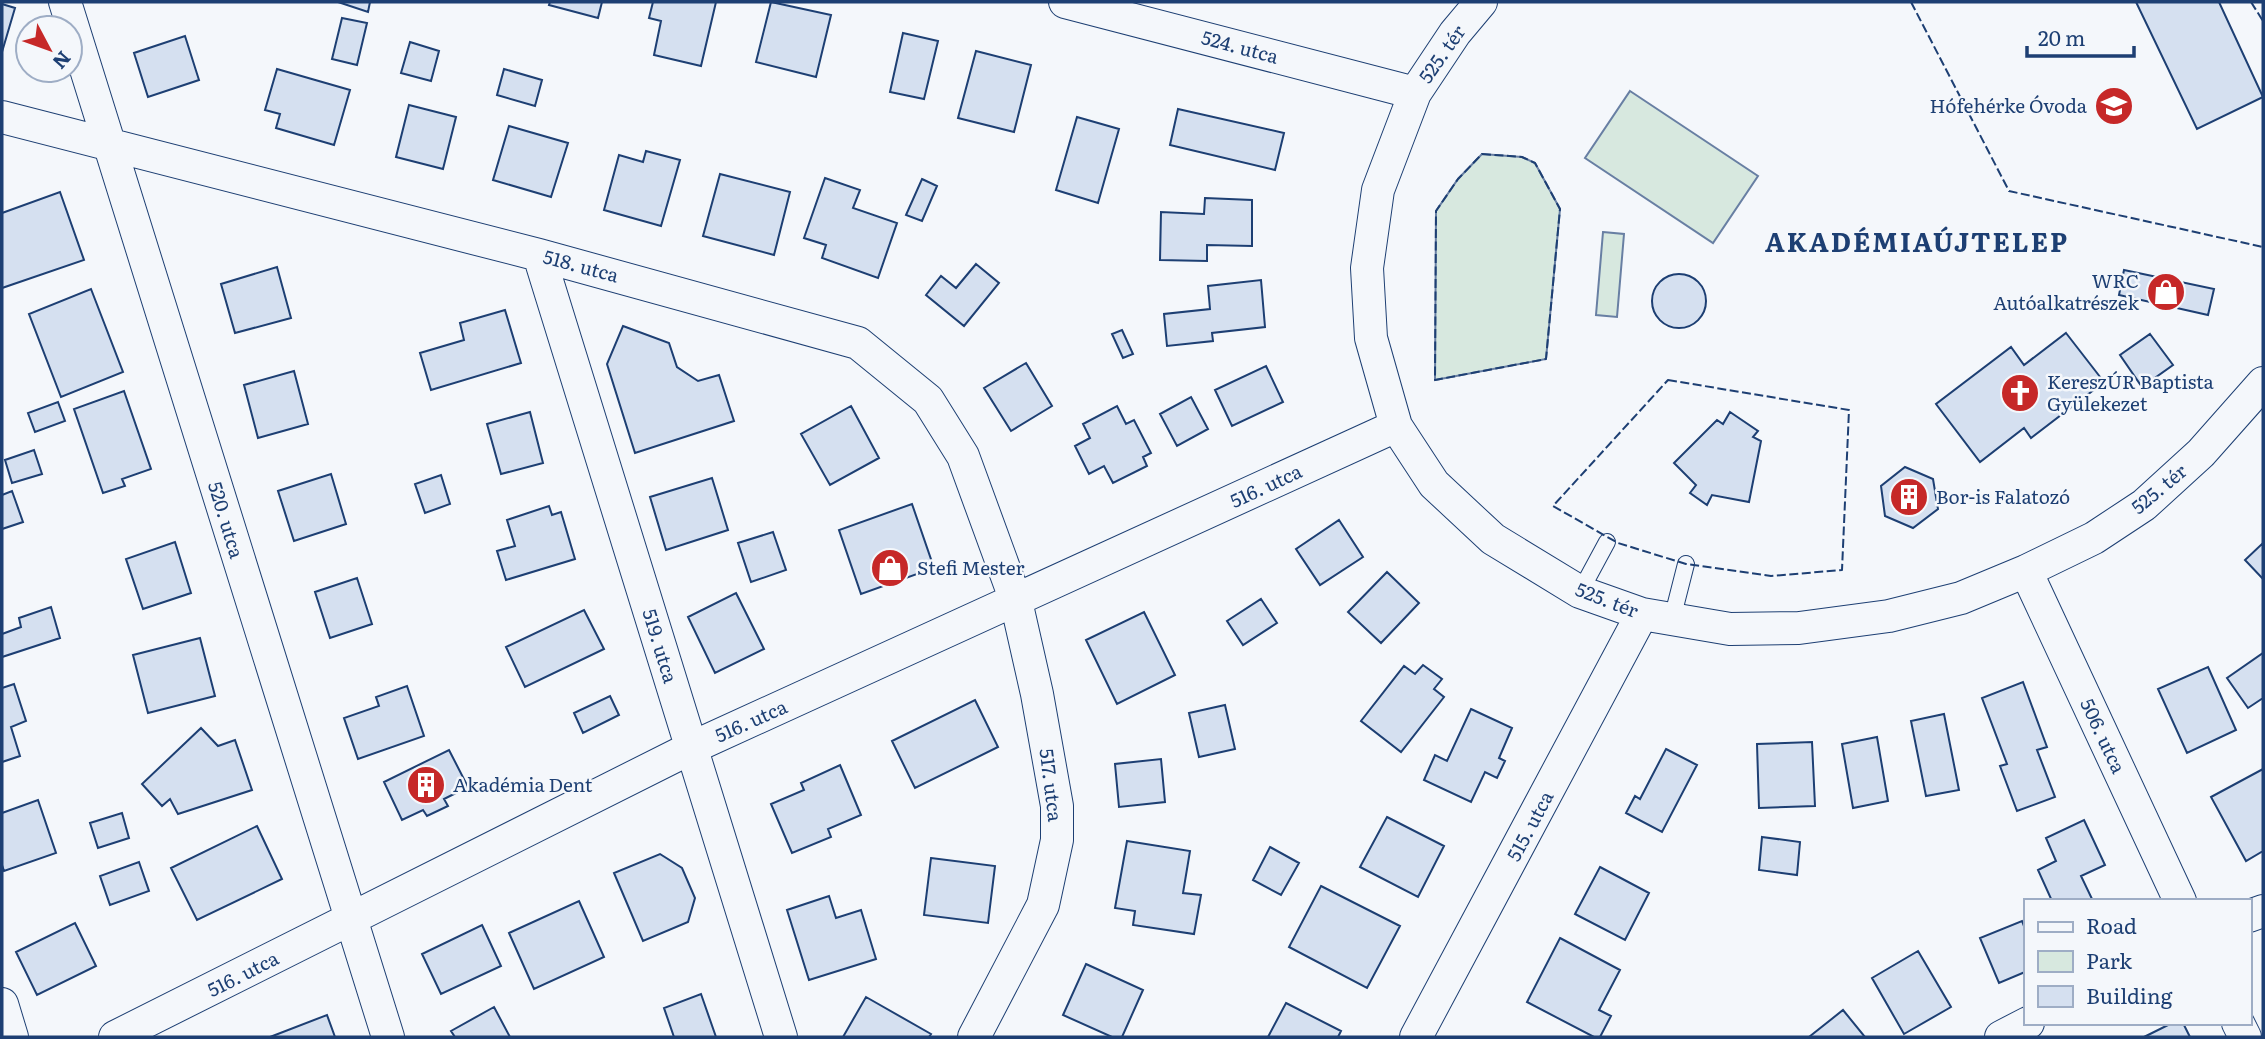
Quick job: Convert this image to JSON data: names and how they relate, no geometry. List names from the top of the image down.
{
  "streets": {
    "street": [
      "524. utca",
      "525. tér",
      "518. utca",
      "516. utca",
      "520. utca",
      "519. utca",
      "506. utca",
      "517. utca",
      "515. utca"
    ]
  },
  "crossings": [
    ["524. utca", "525. tér"],
    ["525. tér", "516. utca"],
    ["525. tér", "506. utca"],
    ["525. tér", "515. utca"],
    ["518. utca", "516. utca"],
    ["518. utca", "520. utca"],
    ["518. utca", "519. utca"],
    ["518. utca", "517. utca"],
    ["516. utca", "520. utca"],
    ["516. utca", "519. utca"],
    ["516. utca", "517. utca"]
  ],
  "districts": ["AKADÉMIAÚJTELEP"],
  "places": {
    "school or university": ["Hófehérke Óvoda"],
    "shop": ["WRC Autóalkatrészek", "Stefi Mester"],
    "church": ["KereszÚR Baptista Gyülekezet"],
    "building": ["Bor-is Falatozó", "Akadémia Dent"]
  },
  "legend": ["Road", "Park", "Building"],
  "scale_bar": "20 m",
  "north": "bottom right"
}
